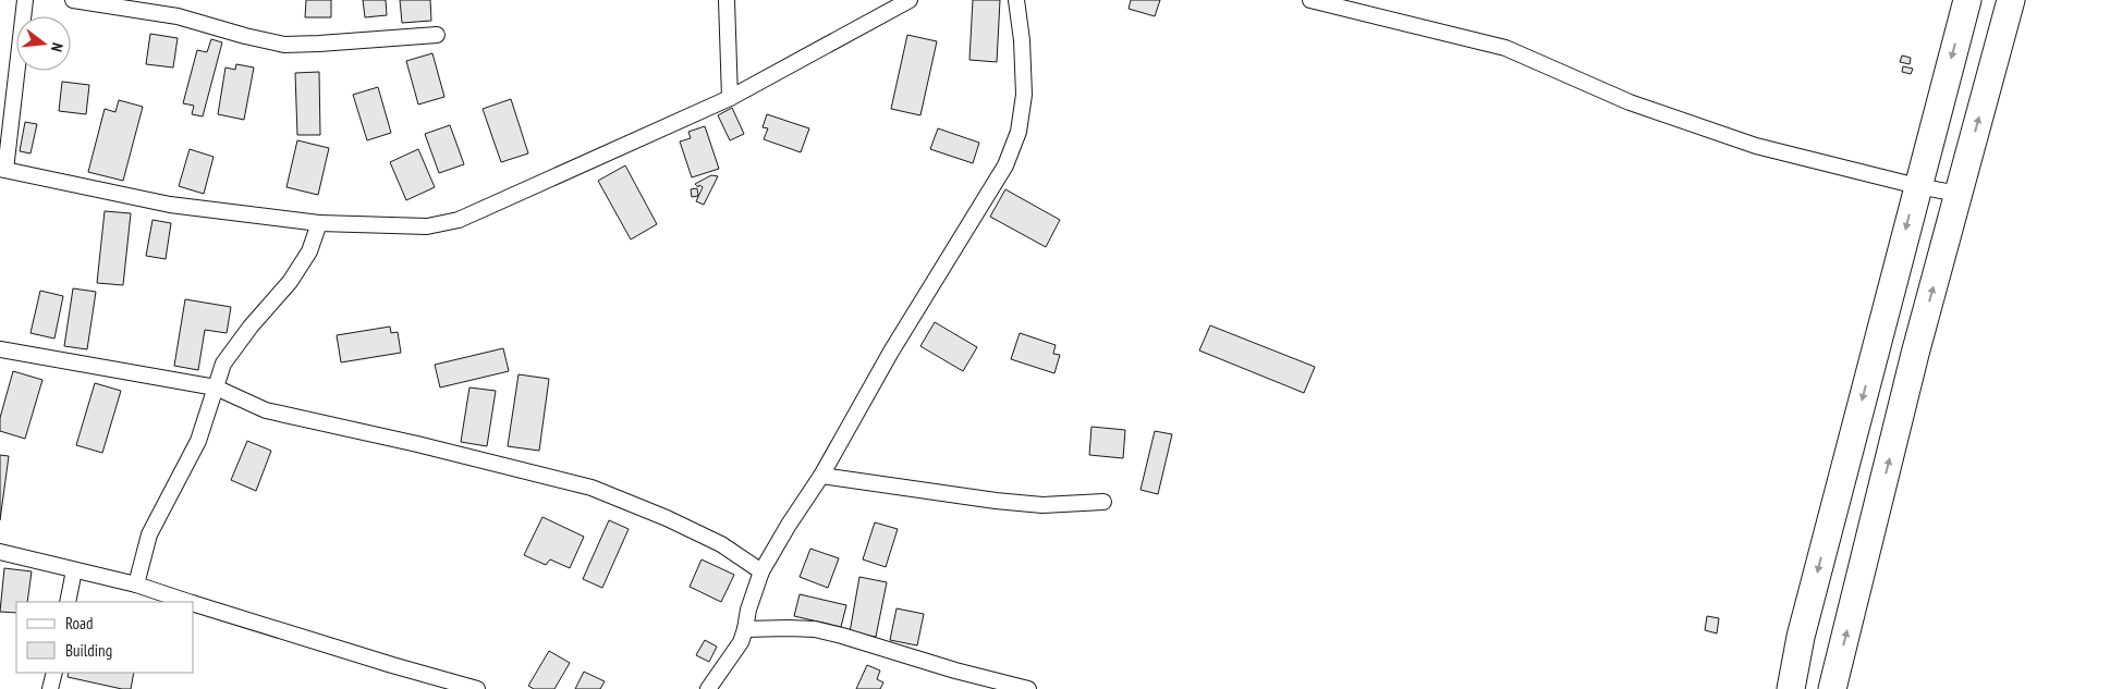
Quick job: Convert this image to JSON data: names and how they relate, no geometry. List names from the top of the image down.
{
  "legend": ["Road", "Building"],
  "north": "right"
}
